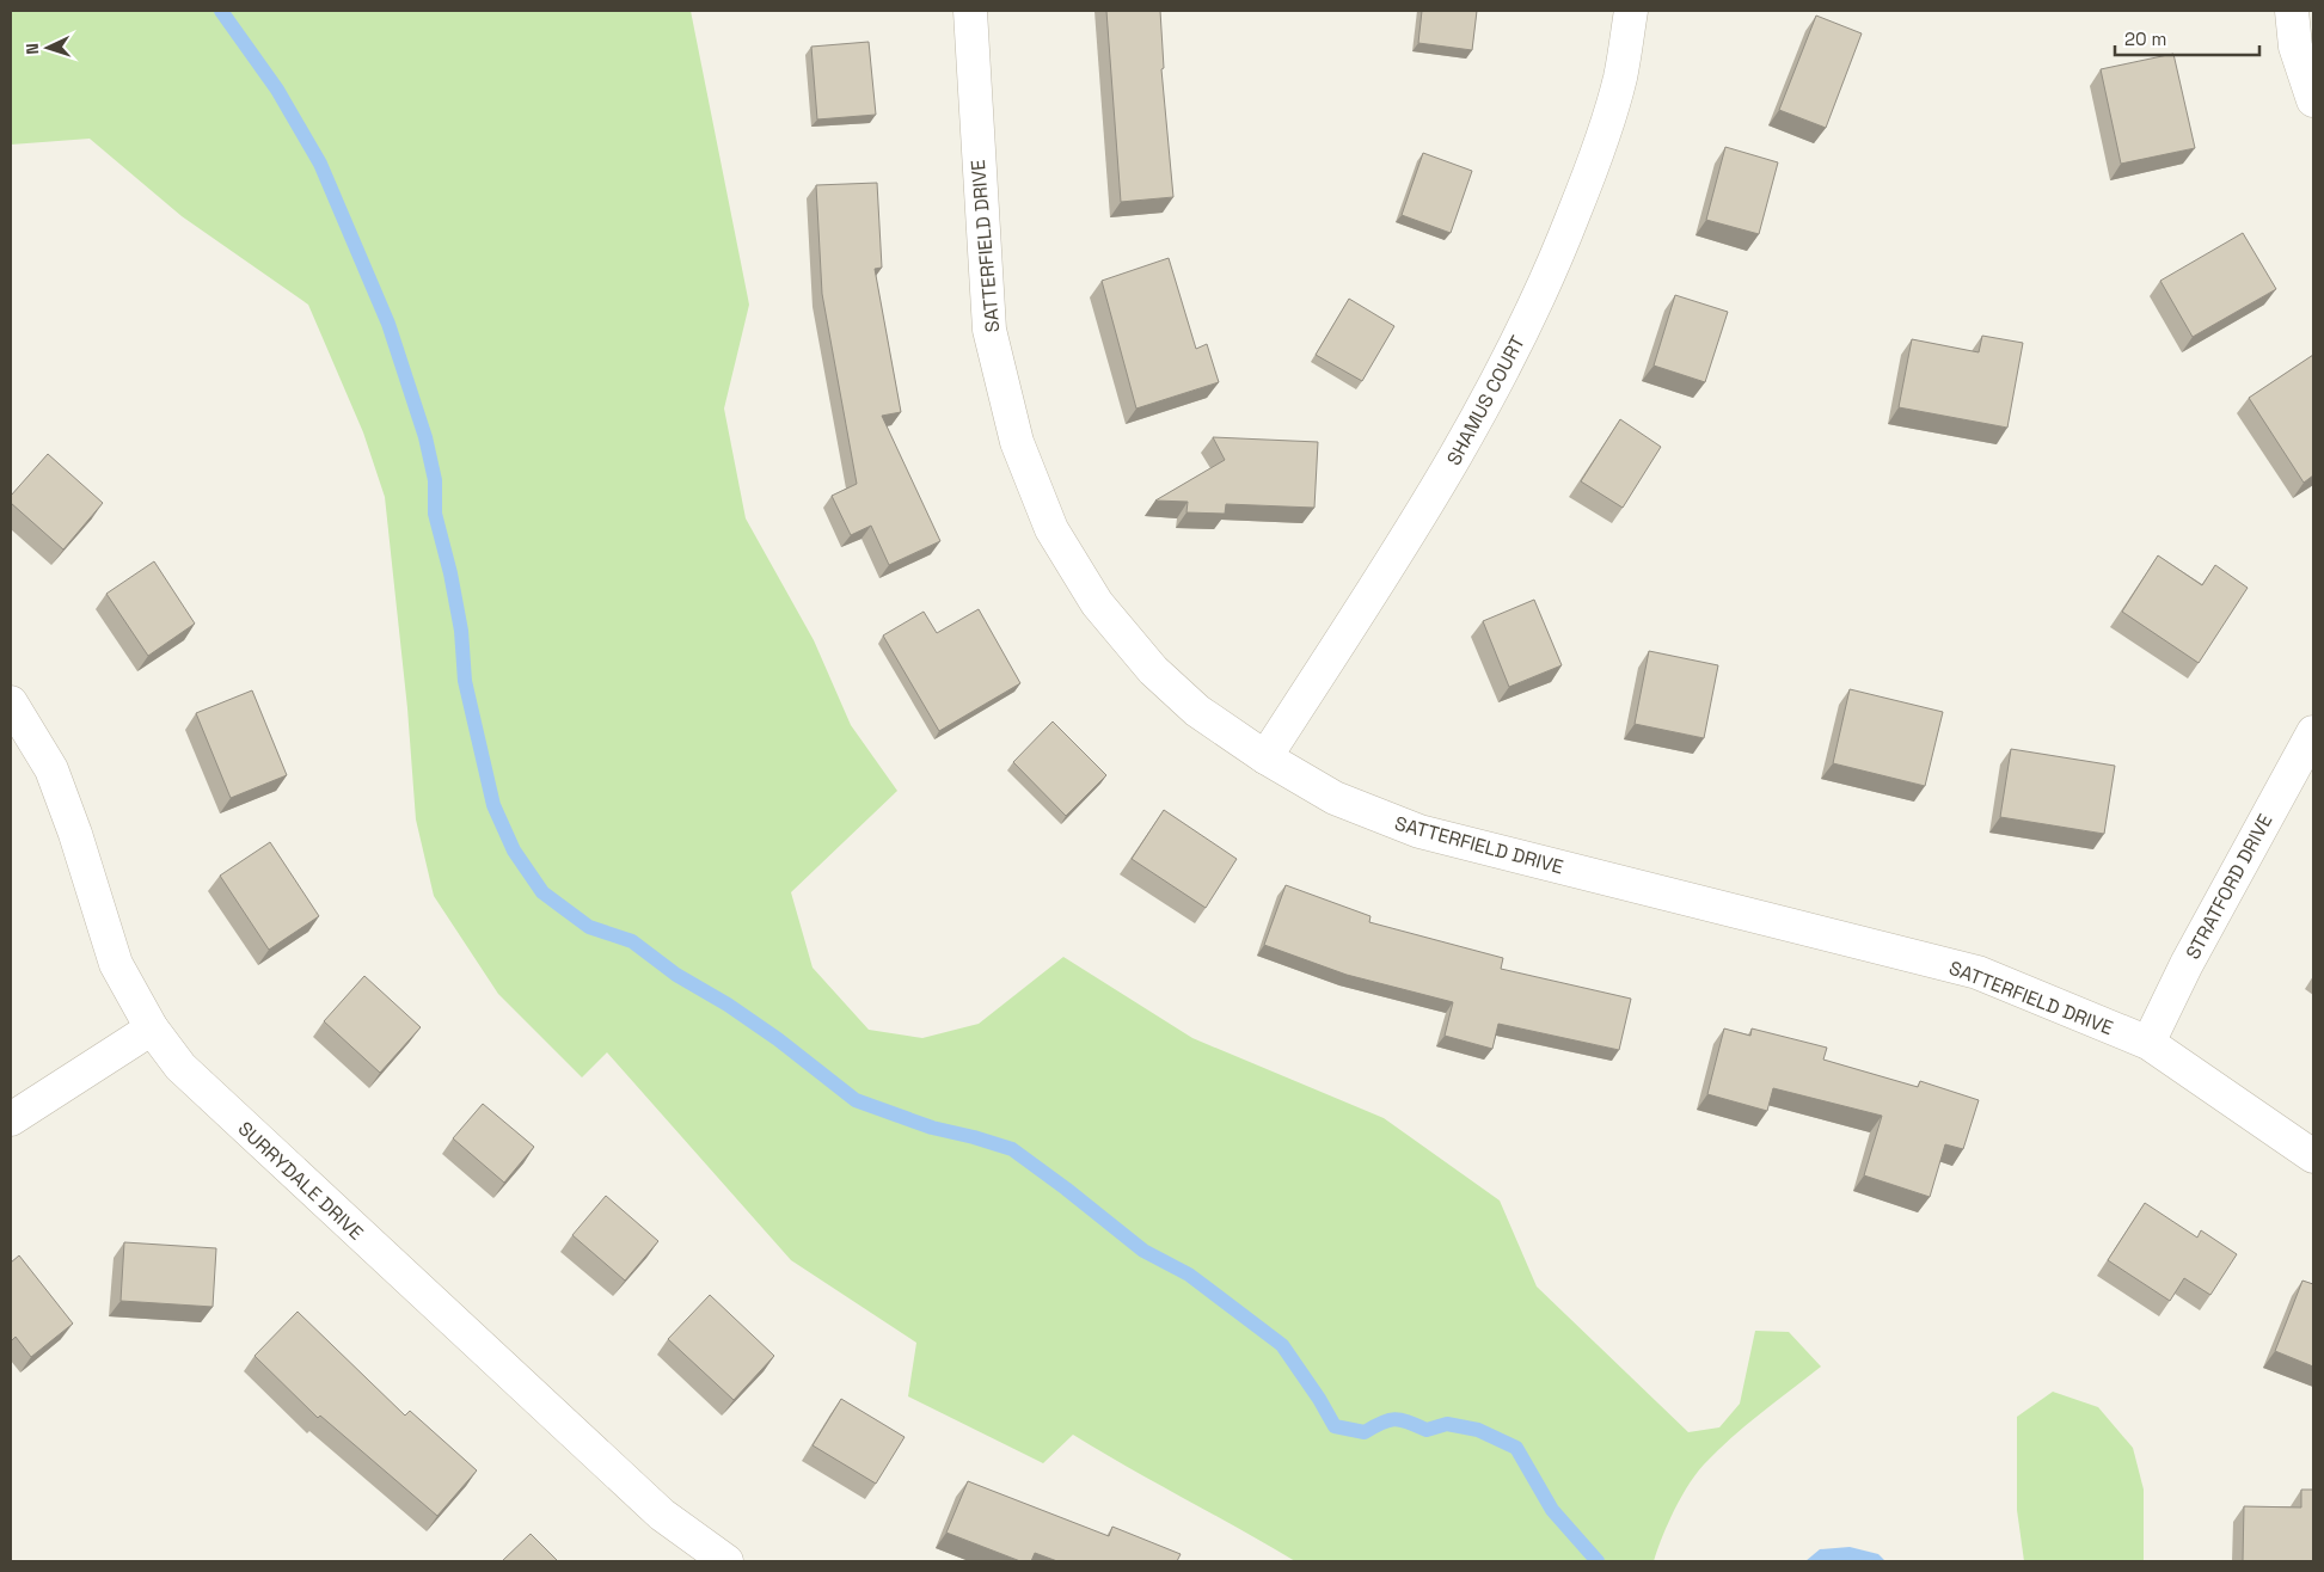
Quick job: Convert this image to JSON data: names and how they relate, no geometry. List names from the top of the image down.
{
  "streets": {
    "street": [
      "SATTERFIELD DRIVE",
      "SHAMUS COURT",
      "STRATFORD DRIVE",
      "SURRYDALE DRIVE"
    ]
  },
  "crossings": [
    ["SATTERFIELD DRIVE", "SHAMUS COURT"],
    ["SATTERFIELD DRIVE", "STRATFORD DRIVE"]
  ],
  "scale_bar": "20 m",
  "north": "left"
}
